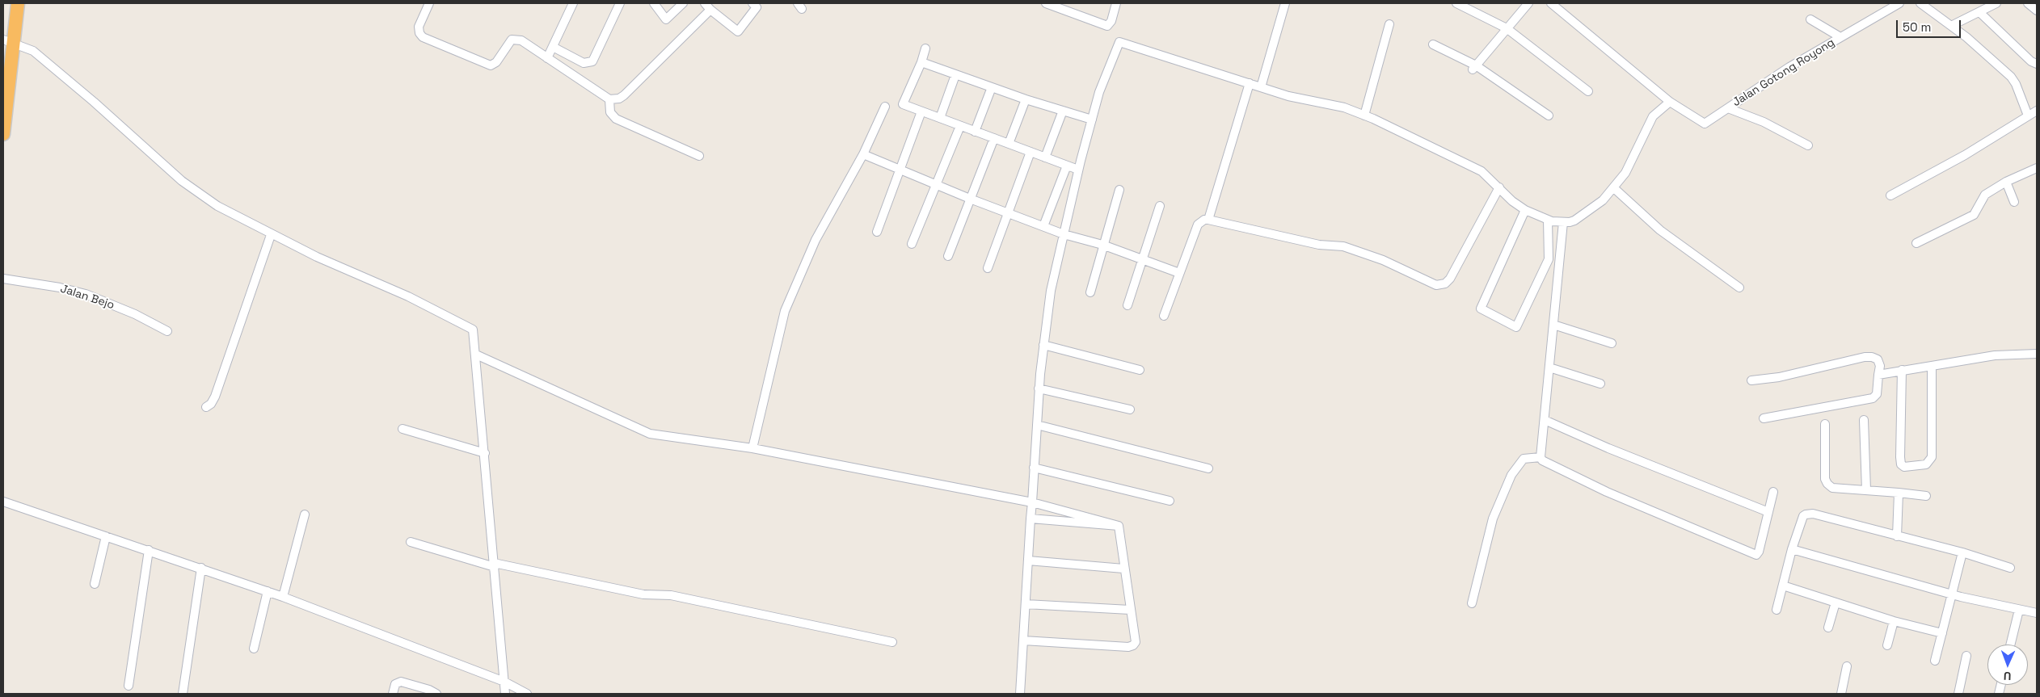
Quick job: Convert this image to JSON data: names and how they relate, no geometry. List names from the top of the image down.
{
  "streets": {
    "street": ["Jalan Gotong Royong", "Jalan Bejo"]
  },
  "scale_bar": "50 m",
  "north": "bottom"
}
